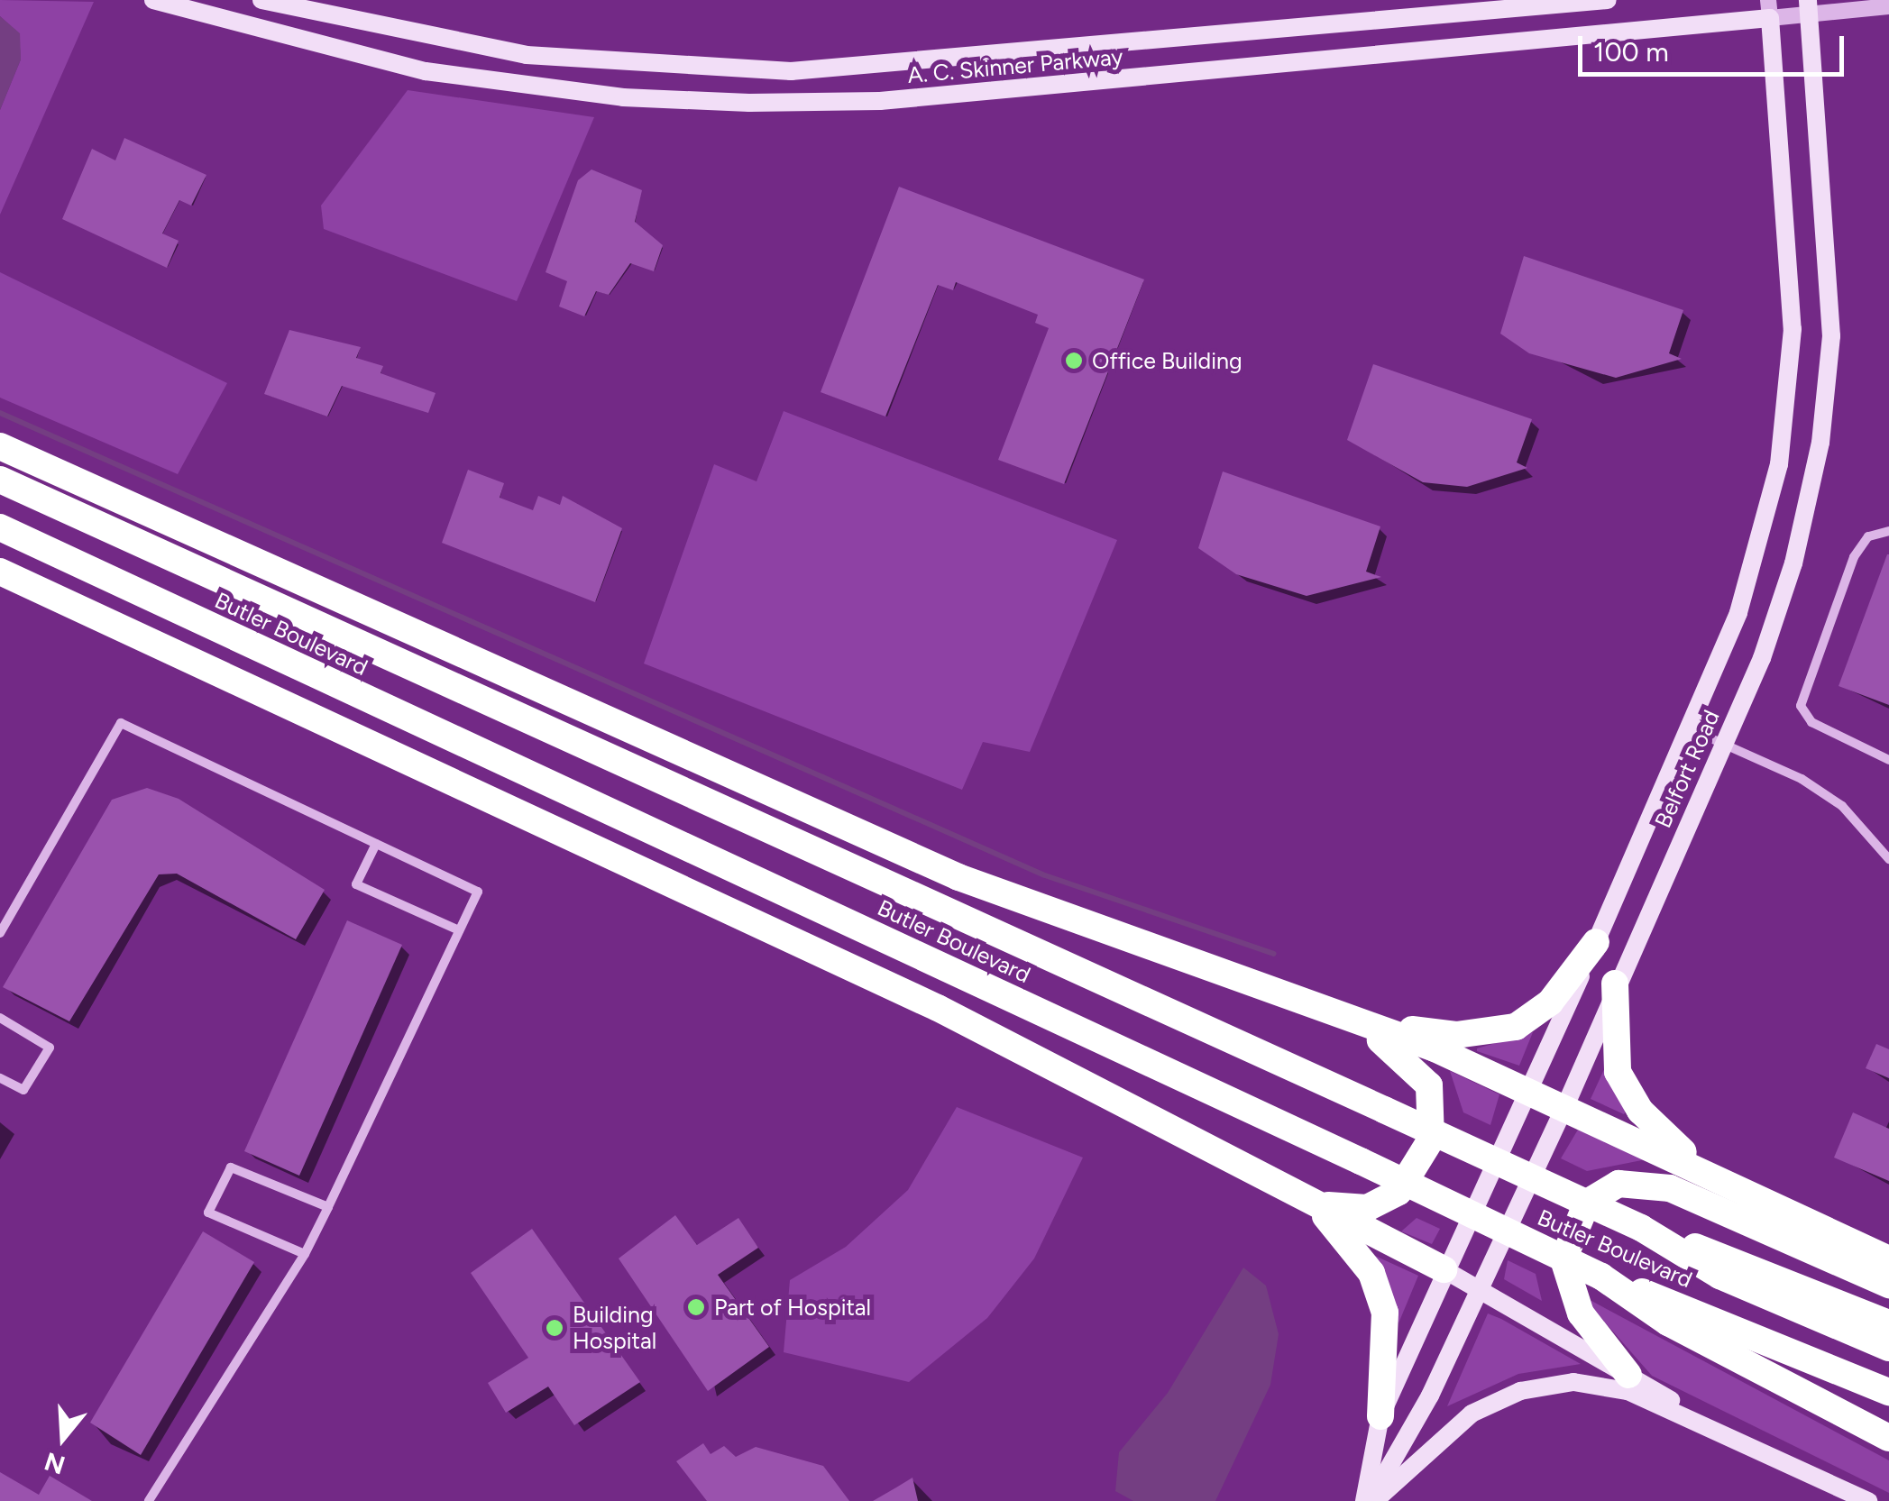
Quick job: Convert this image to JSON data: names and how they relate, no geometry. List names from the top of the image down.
{
  "streets": {
    "highway": ["Butler Boulevard"],
    "main road": ["A. C. Skinner Parkway", "Belfort Road"]
  },
  "crossings": [
    ["A. C. Skinner Parkway", "Belfort Road"]
  ],
  "places": ["Office Building", "Part of Hospital", "Building Hospital"],
  "scale_bar": "100 m",
  "north": "bottom"
}
